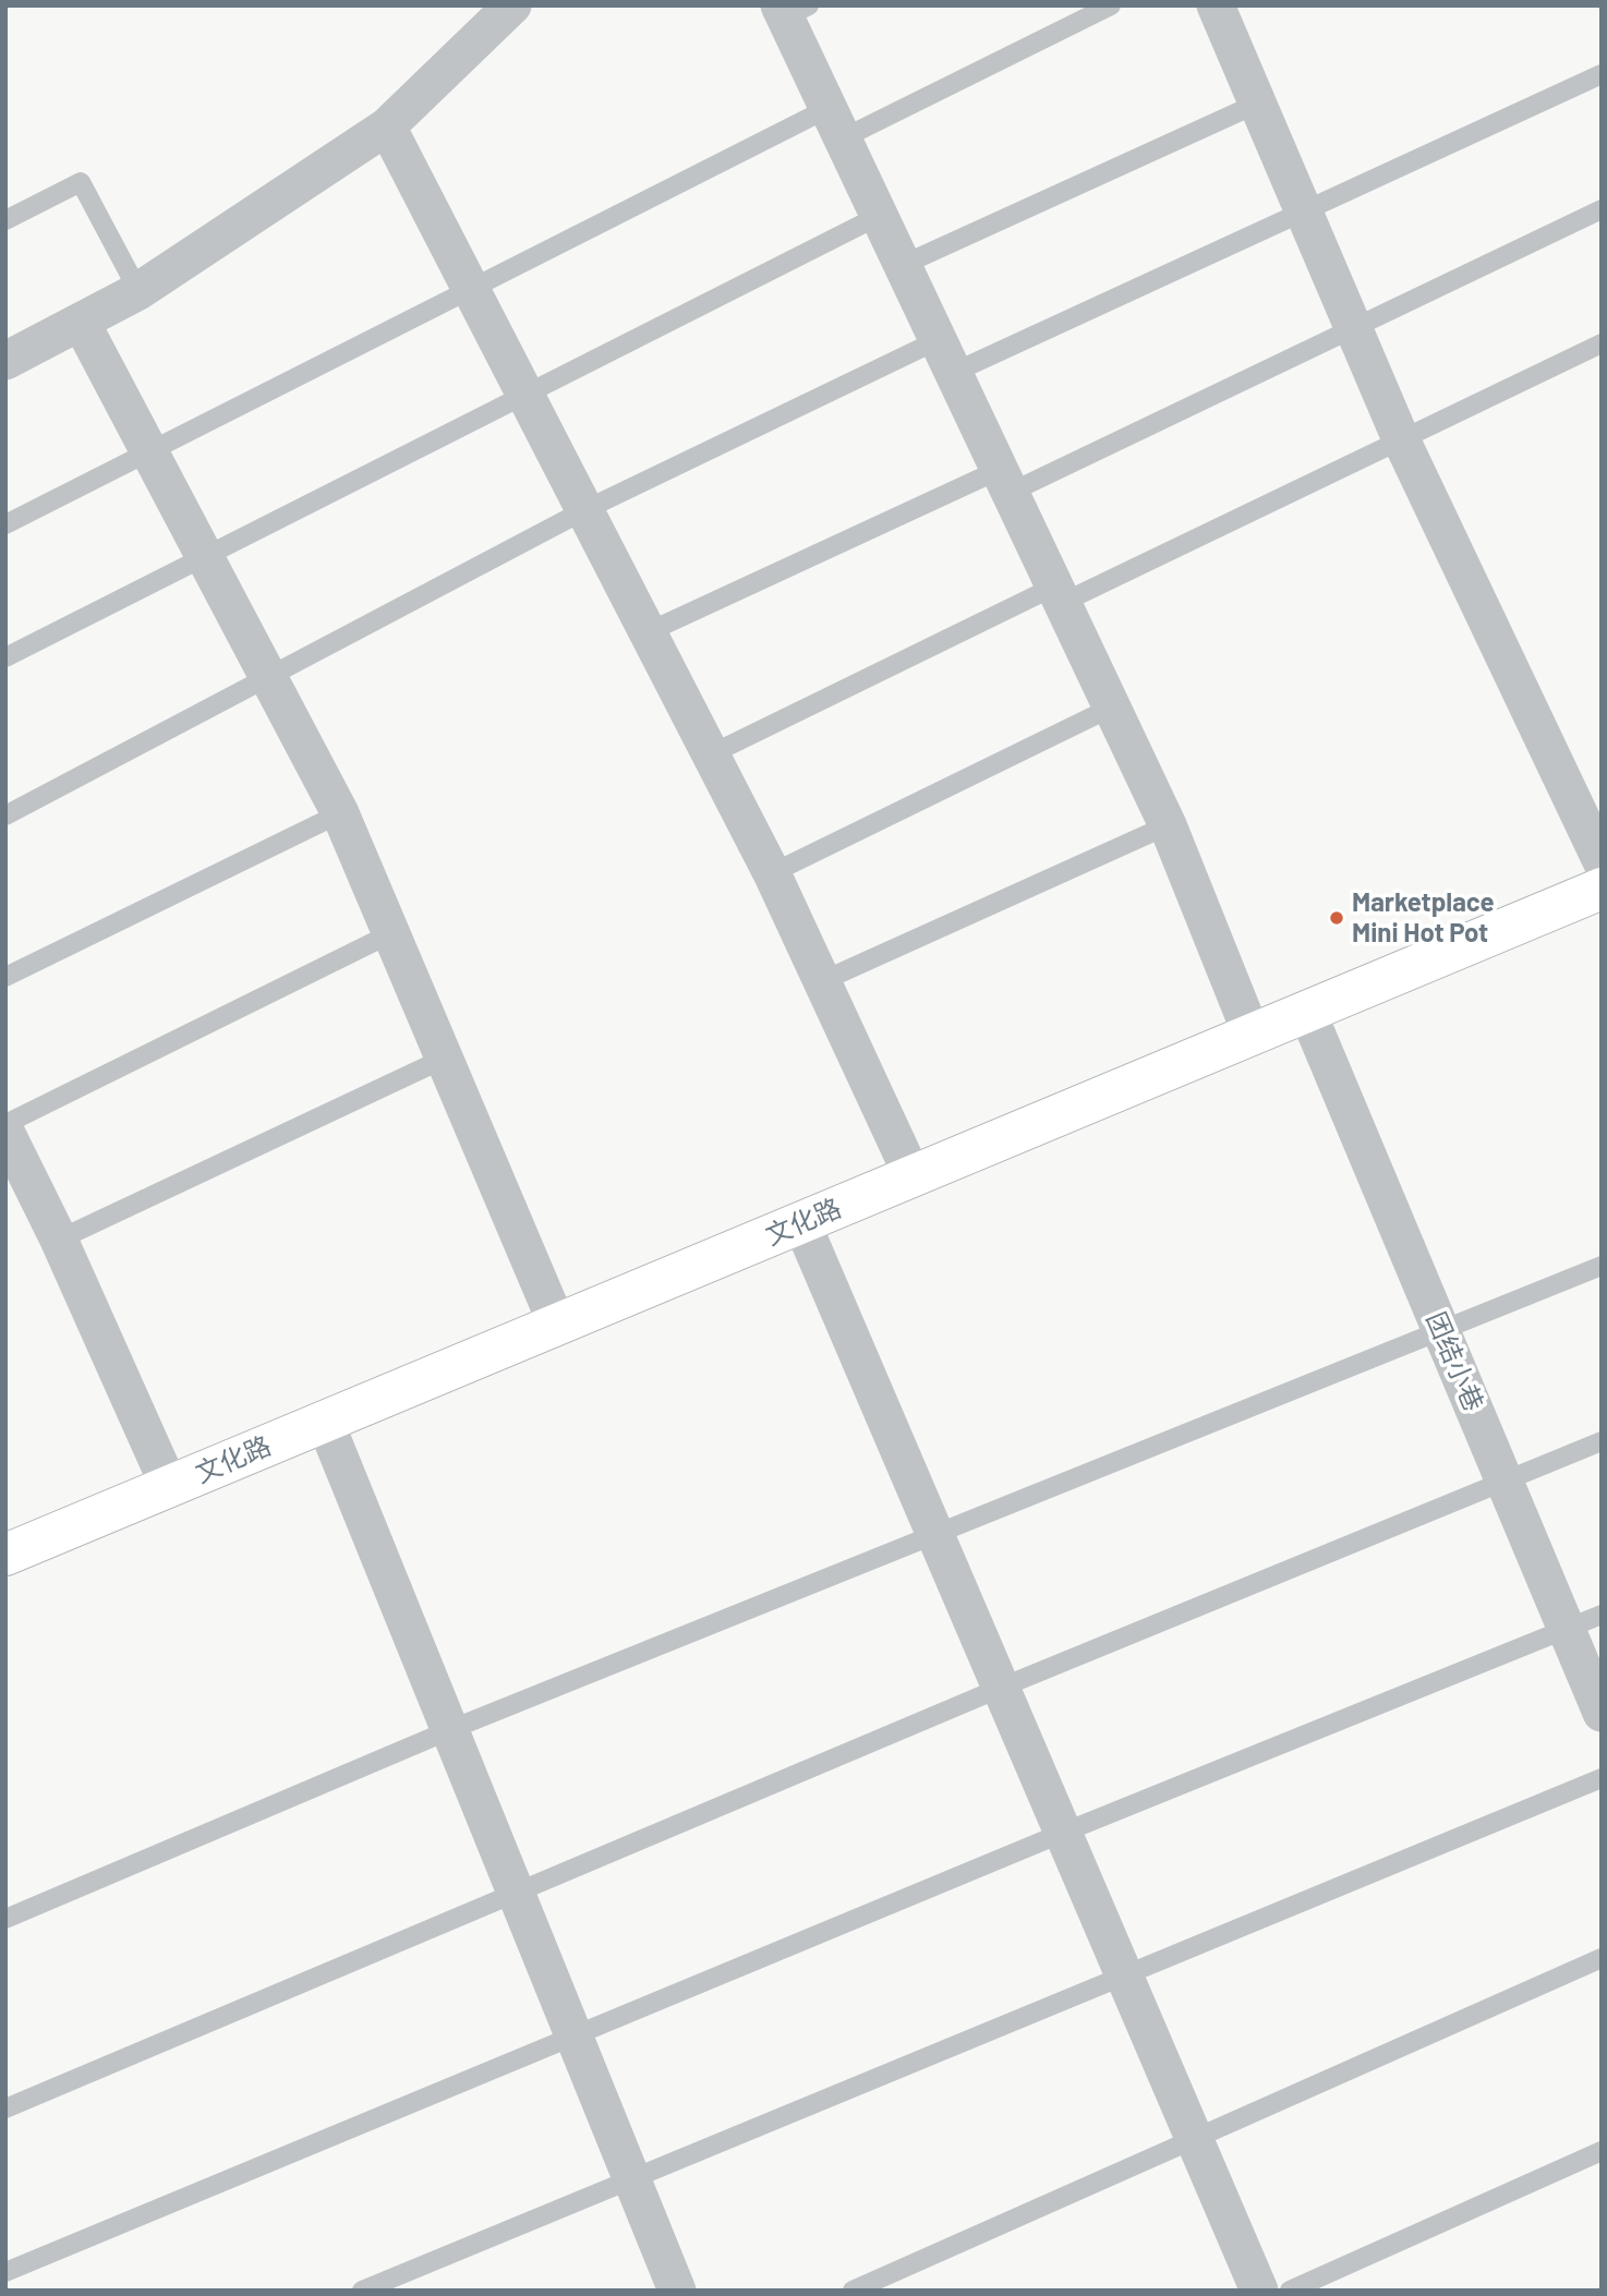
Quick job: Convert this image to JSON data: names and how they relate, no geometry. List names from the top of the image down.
{
  "streets": {
    "main road": ["文化路"],
    "street": ["团结小巷"]
  },
  "crossings": [
    ["文化路", "团结小巷"]
  ],
  "places": ["Marketplace Mini Hot Pot"]
}
